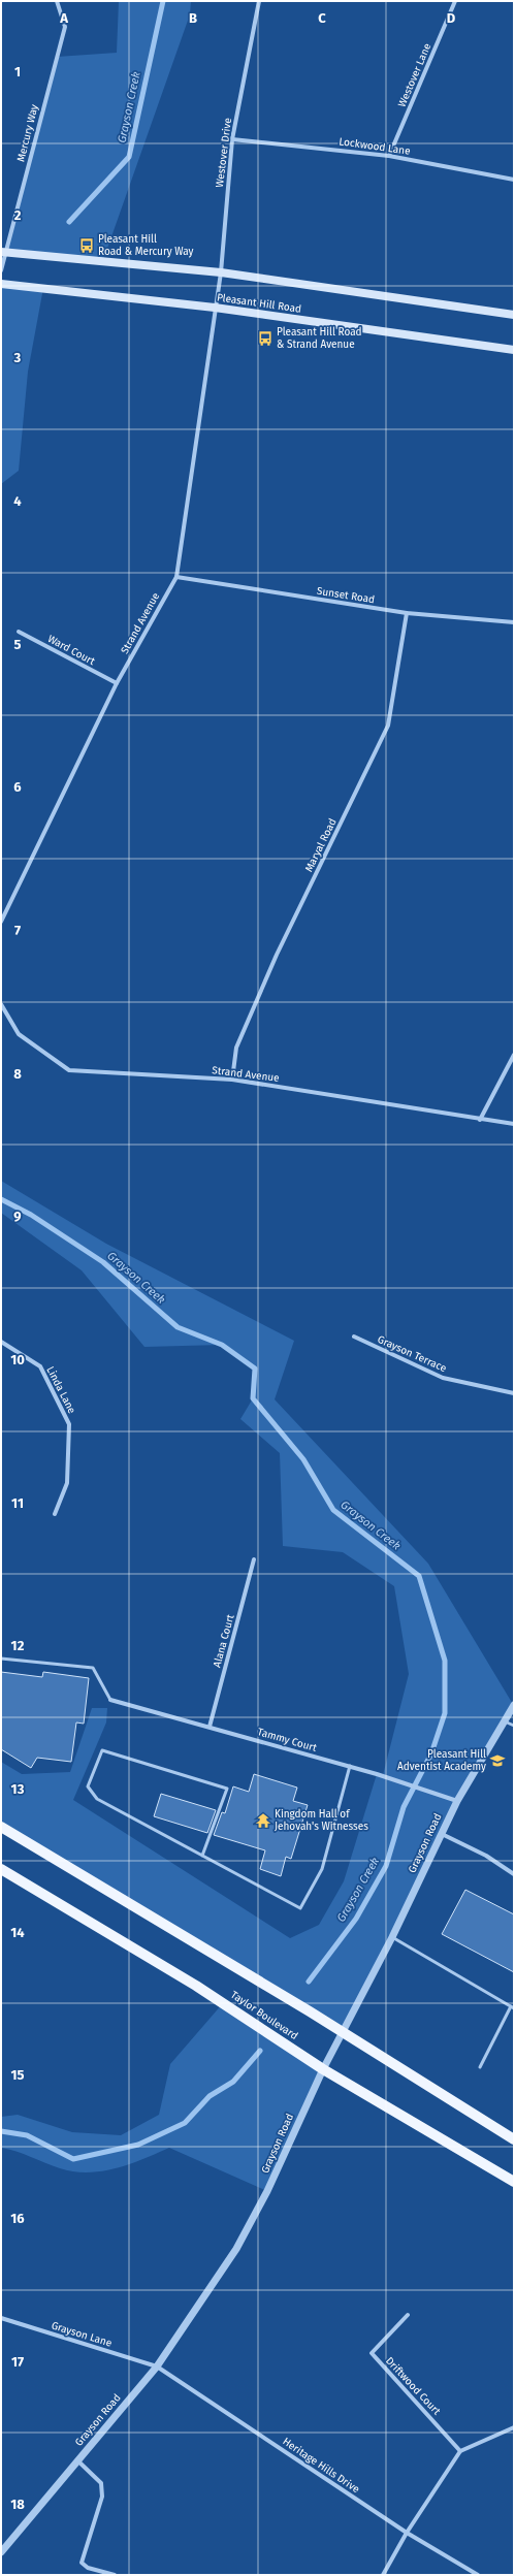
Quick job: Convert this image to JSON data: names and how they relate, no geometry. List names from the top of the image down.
{
  "streets": {
    "main road": ["Pleasant Hill Road", "Taylor Boulevard"],
    "street": [
      "Westover Lane",
      "Mercury Way",
      "Lockwood Lane",
      "Westover Drive",
      "Sunset Road",
      "Strand Avenue",
      "Ward Court",
      "Maryal Road",
      "Grayson Terrace",
      "Linda Lane",
      "Alana Court",
      "Tammy Court",
      "Grayson Road",
      "Grayson Lane",
      "Driftwood Court",
      "Heritage Hills Drive"
    ]
  },
  "crossings": [
    ["Westover Lane", "Lockwood Lane"],
    ["Lockwood Lane", "Westover Drive"],
    ["Westover Drive", "Pleasant Hill Road"],
    ["Westover Drive", "Strand Avenue"],
    ["Pleasant Hill Road", "Strand Avenue"],
    ["Sunset Road", "Strand Avenue"],
    ["Sunset Road", "Maryal Road"],
    ["Strand Avenue", "Ward Court"],
    ["Strand Avenue", "Maryal Road"],
    ["Alana Court", "Tammy Court"],
    ["Tammy Court", "Grayson Road"],
    ["Grayson Road", "Taylor Boulevard"],
    ["Grayson Road", "Grayson Lane"],
    ["Grayson Road", "Heritage Hills Drive"],
    ["Grayson Lane", "Heritage Hills Drive"]
  ],
  "water": ["Grayson Creek"],
  "places": {
    "bus stop": ["Pleasant Hill Road & Mercury Way", "Pleasant Hill Road & Strand Avenue"],
    "school or university": ["Pleasant Hill Adventist Academy"],
    "temple": ["Kingdom Hall of Jehovah's Witnesses"]
  },
  "grid": {
    "columns": [
      "A",
      "B",
      "C",
      "D"
    ],
    "rows": [
      "1",
      "2",
      "3",
      "4",
      "5",
      "6",
      "7",
      "8",
      "9",
      "10",
      "11",
      "12",
      "13",
      "14",
      "15",
      "16",
      "17",
      "18"
    ]
  }
}
